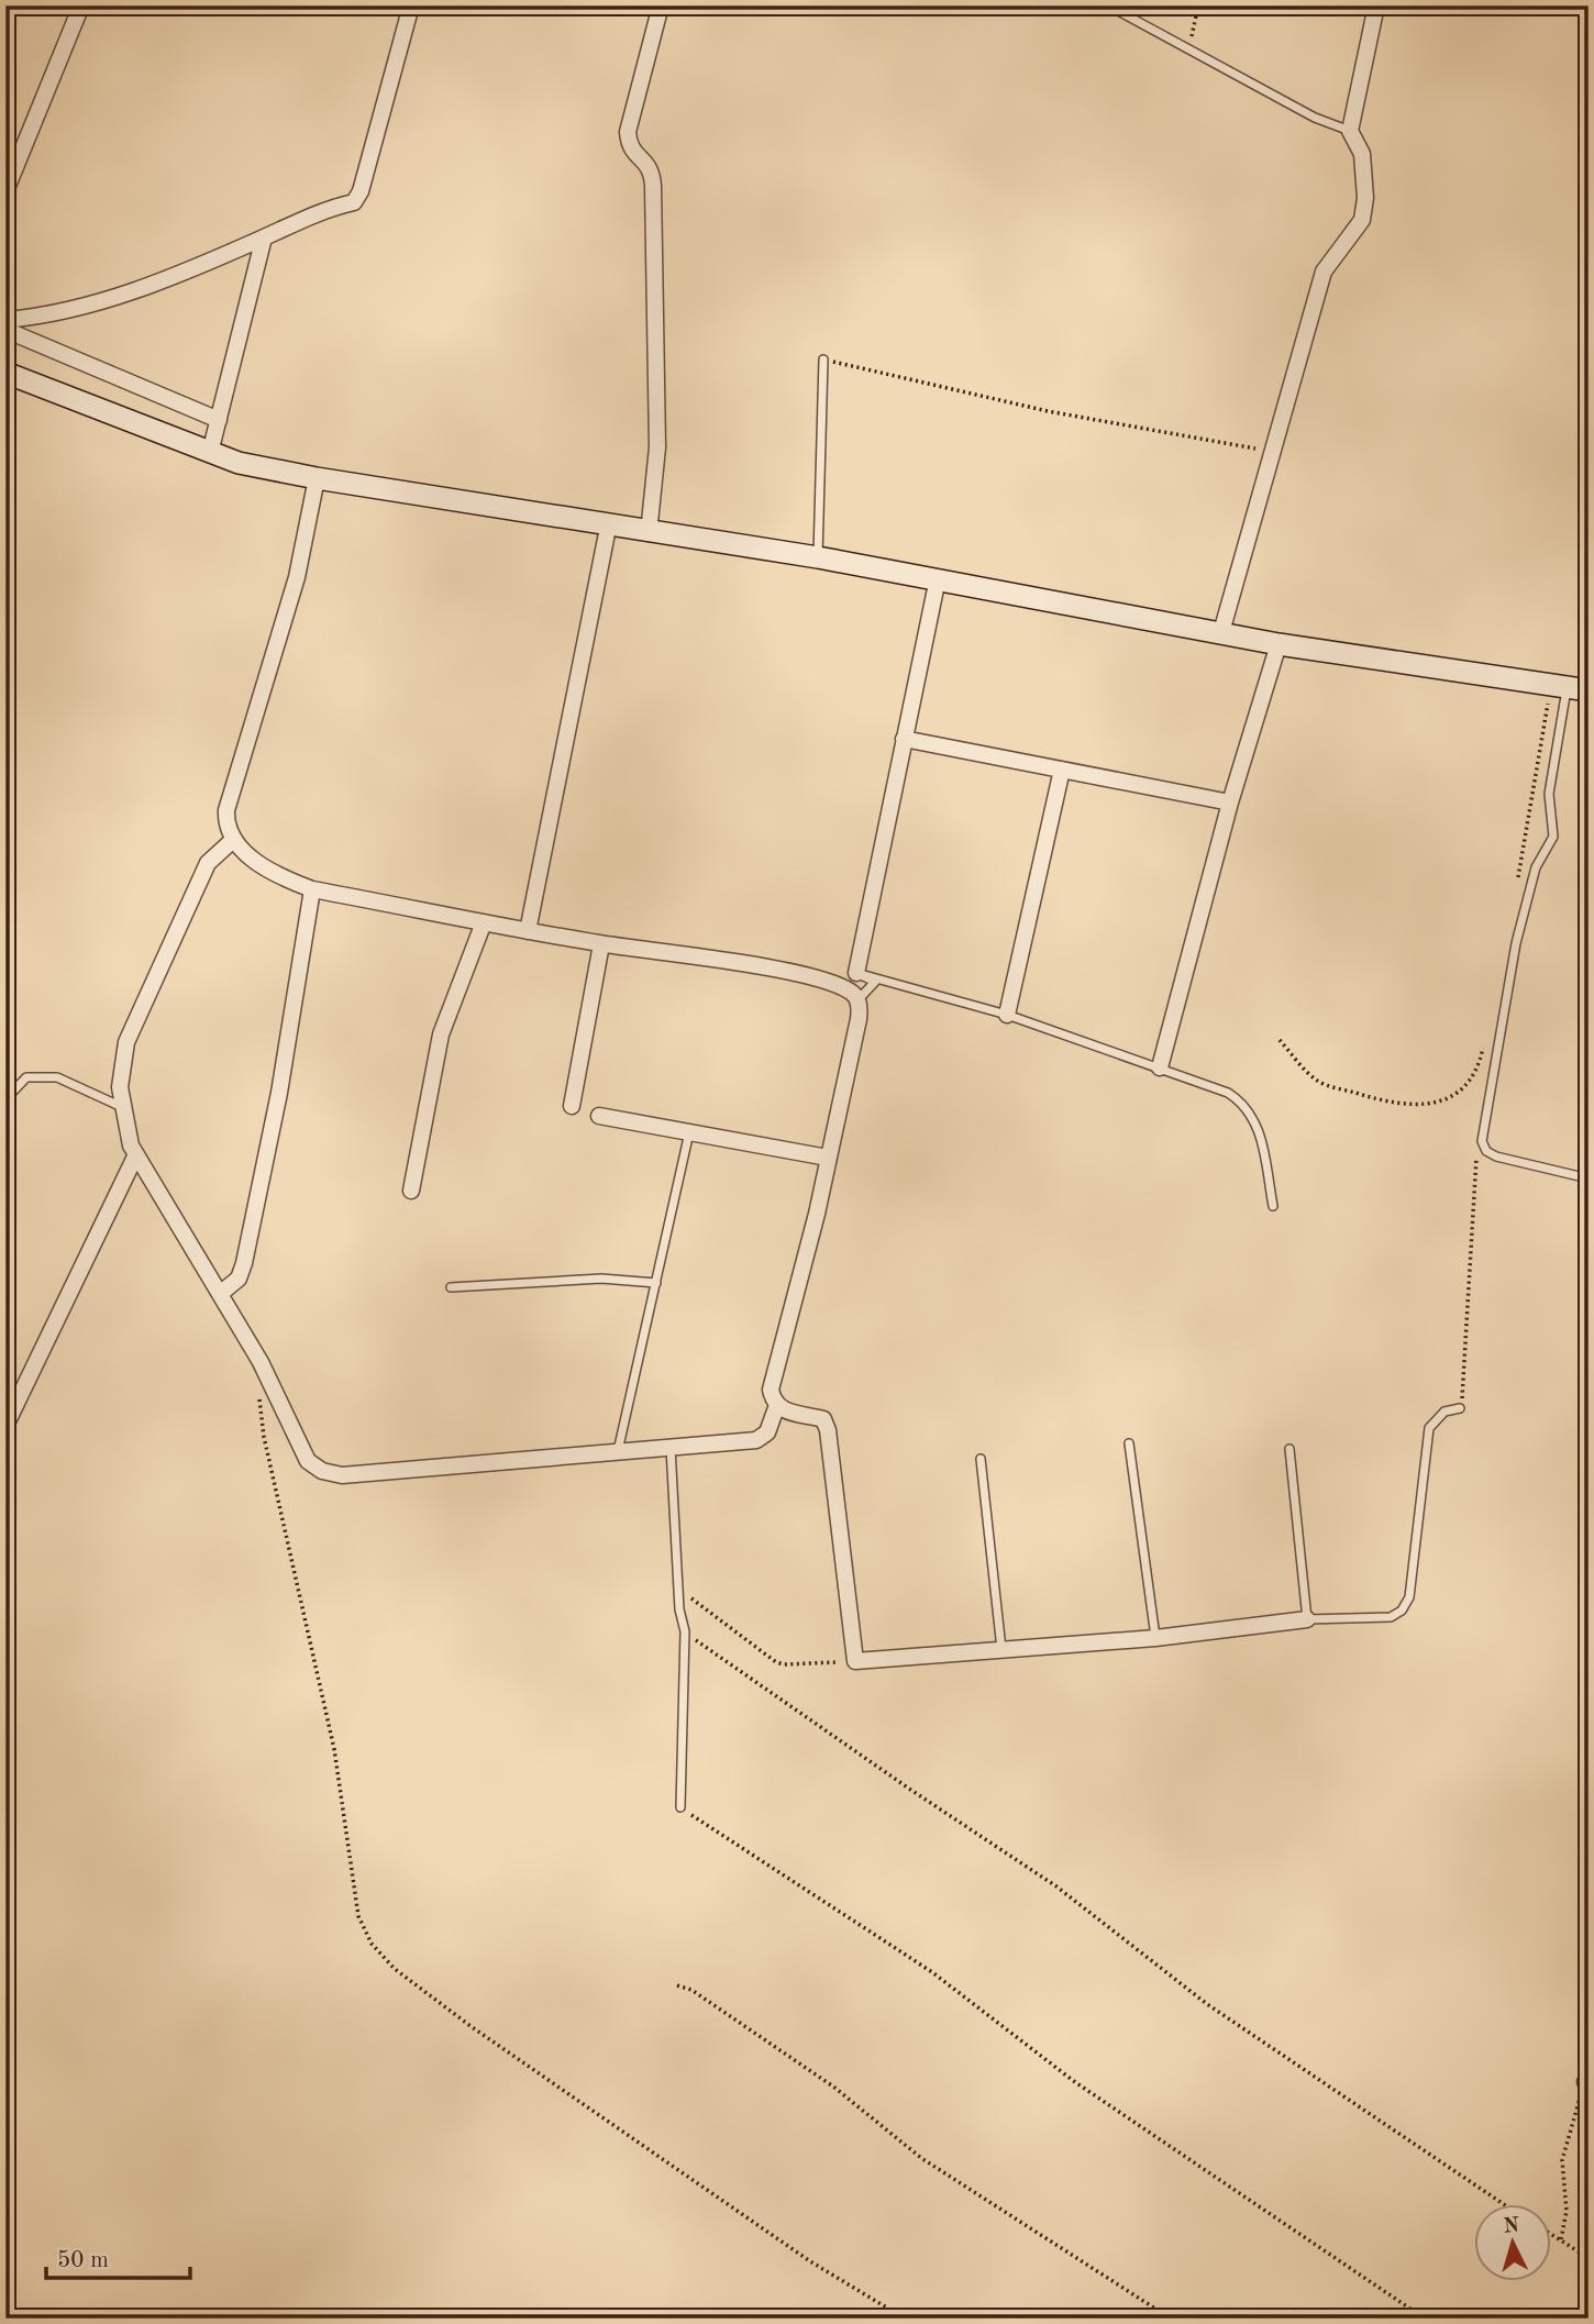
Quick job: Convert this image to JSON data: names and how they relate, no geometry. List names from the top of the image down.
{
  "scale_bar": "50 m",
  "north": "top"
}
